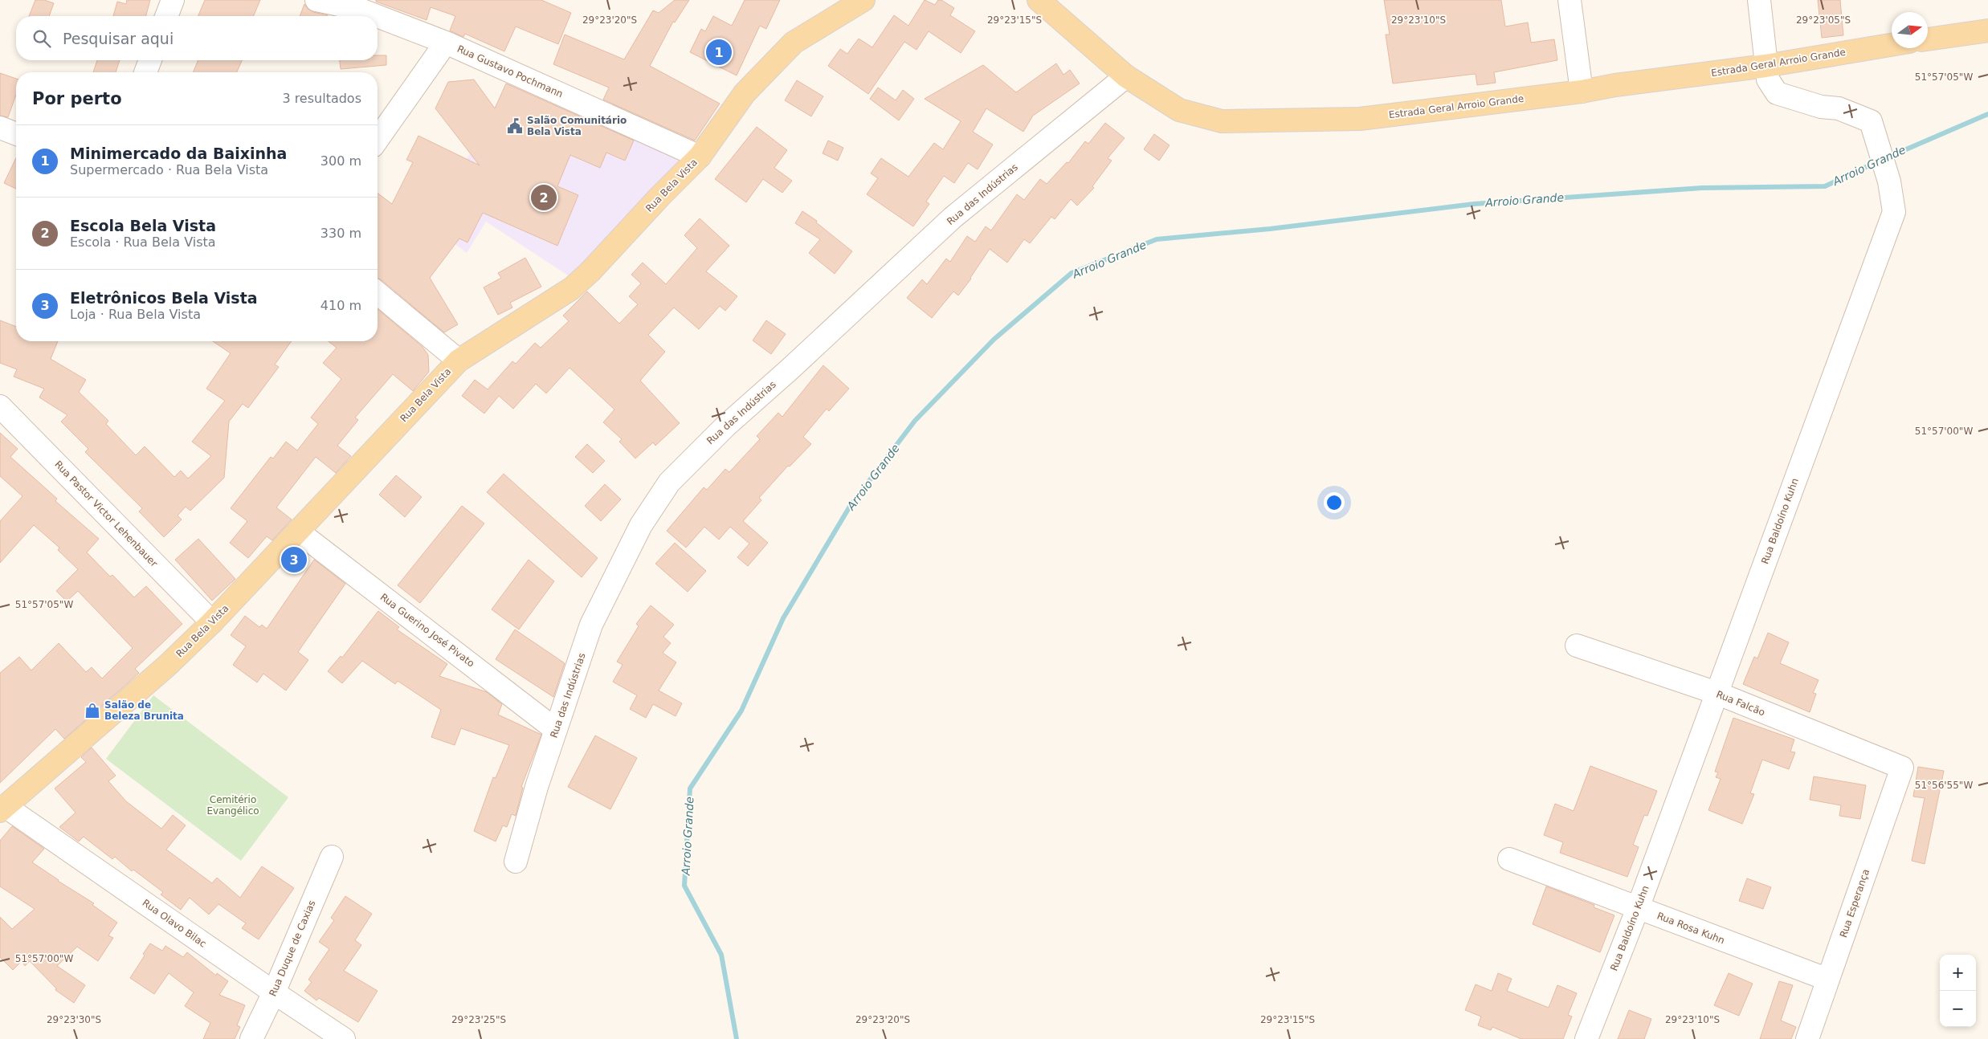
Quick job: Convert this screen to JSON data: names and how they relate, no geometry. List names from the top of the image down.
{
  "streets": {
    "main road": ["Estrada Geral Arroio Grande", "Rua Bela Vista"],
    "street": [
      "Rua Gustavo Pochmann",
      "Rua das Indústrias",
      "Rua Pastor Victor Lehenbauer",
      "Rua Baldoíno Kuhn",
      "Rua Guerino José Pivato",
      "Rua Falcão",
      "Rua Esperança",
      "Rua Olavo Bilac",
      "Rua Rosa Kuhn",
      "Rua Duque de Caxias"
    ]
  },
  "crossings": [
    ["Estrada Geral Arroio Grande", "Rua das Indústrias"],
    ["Estrada Geral Arroio Grande", "Rua Baldoíno Kuhn"],
    ["Rua Gustavo Pochmann", "Rua Bela Vista"],
    ["Rua Bela Vista", "Rua Pastor Victor Lehenbauer"],
    ["Rua Bela Vista", "Rua Guerino José Pivato"],
    ["Rua Bela Vista", "Rua Olavo Bilac"],
    ["Rua das Indústrias", "Rua Guerino José Pivato"],
    ["Rua Baldoíno Kuhn", "Rua Falcão"],
    ["Rua Baldoíno Kuhn", "Rua Rosa Kuhn"],
    ["Rua Falcão", "Rua Esperança"],
    ["Rua Esperança", "Rua Rosa Kuhn"],
    ["Rua Olavo Bilac", "Rua Duque de Caxias"]
  ],
  "water": ["Arroio Grande"],
  "parks": ["Cemitério Evangélico"],
  "places": {
    "public building": ["Salão Comunitário Bela Vista"],
    "shop": ["Salão de Beleza Brunita"]
  },
  "north": "right",
  "page": {
    "search": "Pesquisar aqui",
    "pins": ["1", "2", "3"],
    "heading": ["Por perto", "3 resultados"],
    "list": [
      {
        "mark": "1",
        "name": "Minimercado da Baixinha",
        "note": "Supermercado · Rua Bela Vista",
        "value": "300 m"
      },
      {
        "mark": "2",
        "name": "Escola Bela Vista",
        "note": "Escola · Rua Bela Vista",
        "value": "330 m"
      },
      {
        "mark": "3",
        "name": "Eletrônicos Bela Vista",
        "note": "Loja · Rua Bela Vista",
        "value": "410 m"
      }
    ],
    "map_buttons": ["+", "−"]
  },
  "coordinates": [
    "29°23'20\"S",
    "29°23'15\"S",
    "29°23'10\"S",
    "29°23'05\"S",
    "51°57'05\"W",
    "51°57'00\"W",
    "51°56'55\"W",
    "29°23'30\"S",
    "29°23'25\"S"
  ]
}
